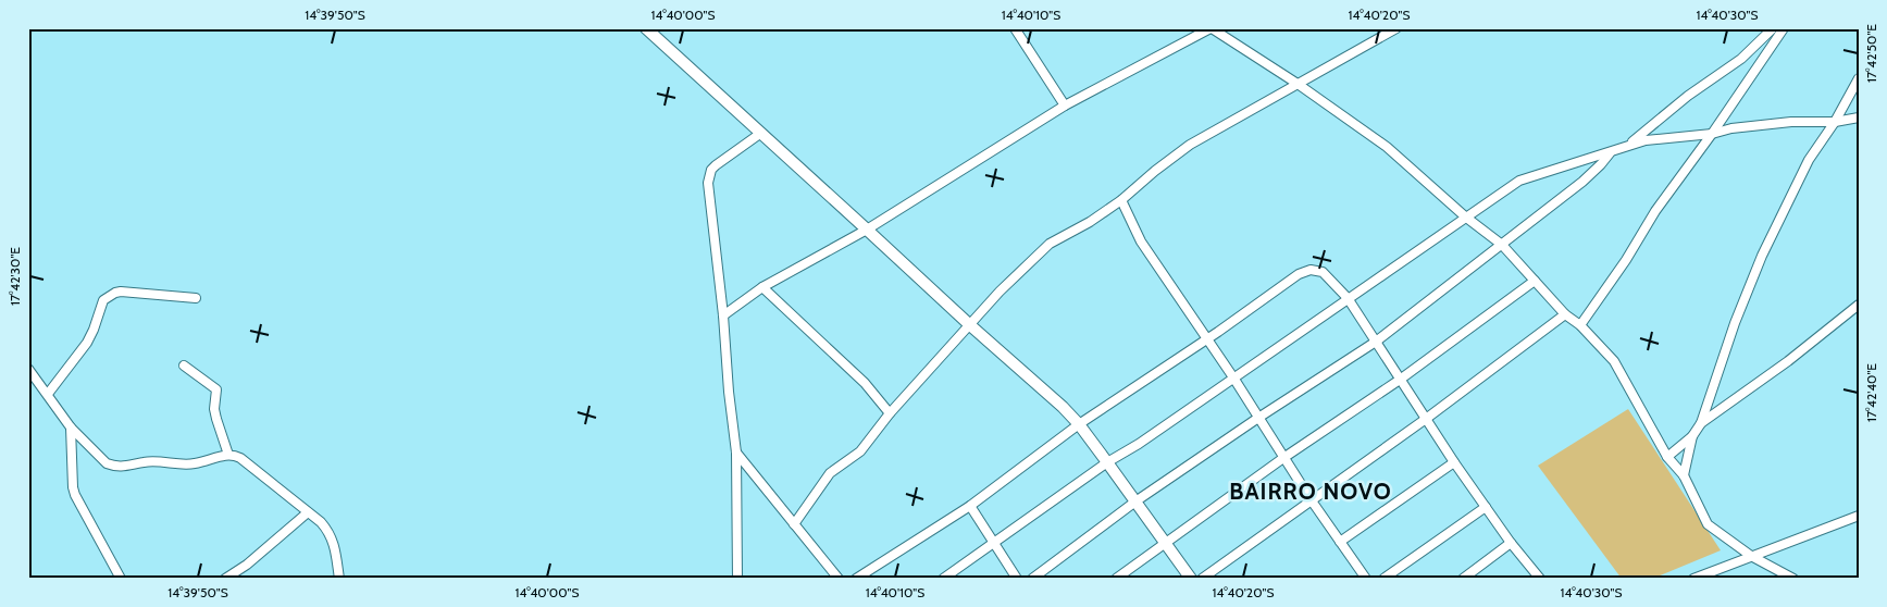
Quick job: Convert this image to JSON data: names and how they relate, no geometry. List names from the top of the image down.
{
  "districts": ["BAIRRO NOVO"],
  "coordinates": [
    "14°39'50\"S",
    "14°40'00\"S",
    "14°40'10\"S",
    "14°40'20\"S",
    "14°40'30\"S",
    "17°42'50\"E",
    "17°42'30\"E",
    "17°42'40\"E"
  ]
}
